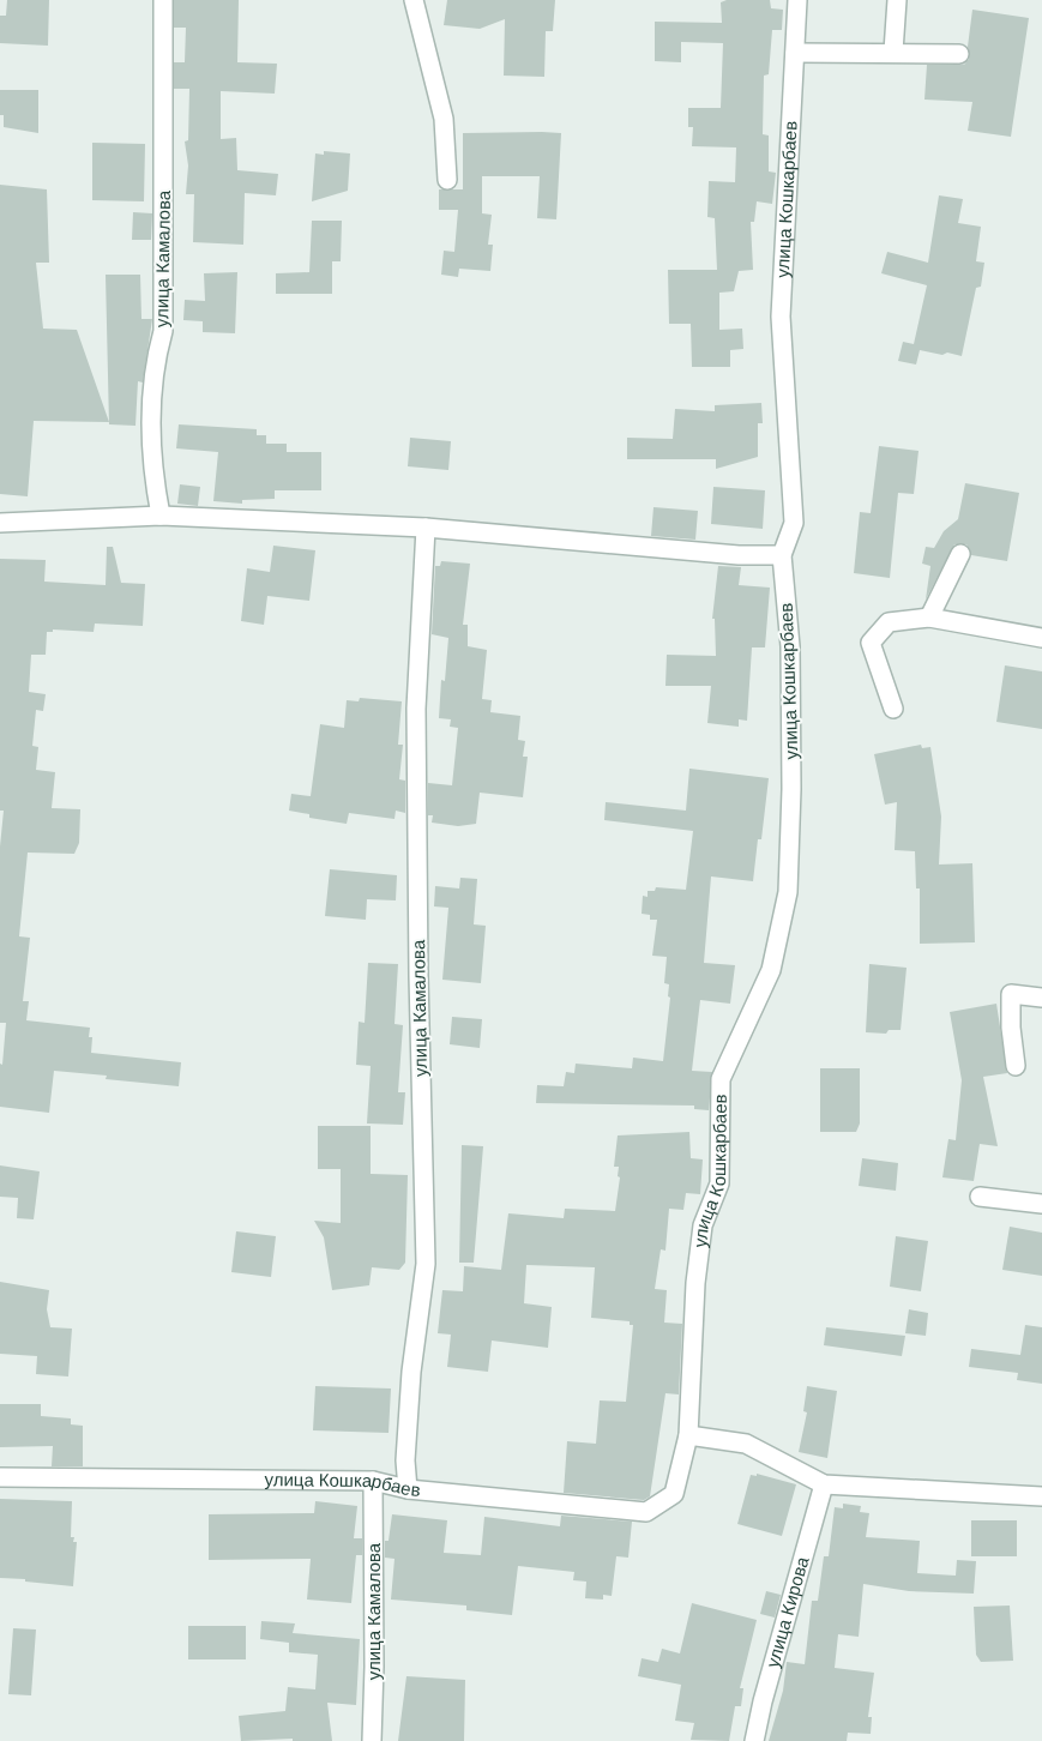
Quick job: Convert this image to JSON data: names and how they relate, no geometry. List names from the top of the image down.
{
  "streets": {
    "street": ["улица Кошкарбаев", "улица Камалова", "улица Кирова"]
  },
  "crossings": [
    ["улица Кошкарбаев", "улица Камалова"]
  ]
}
